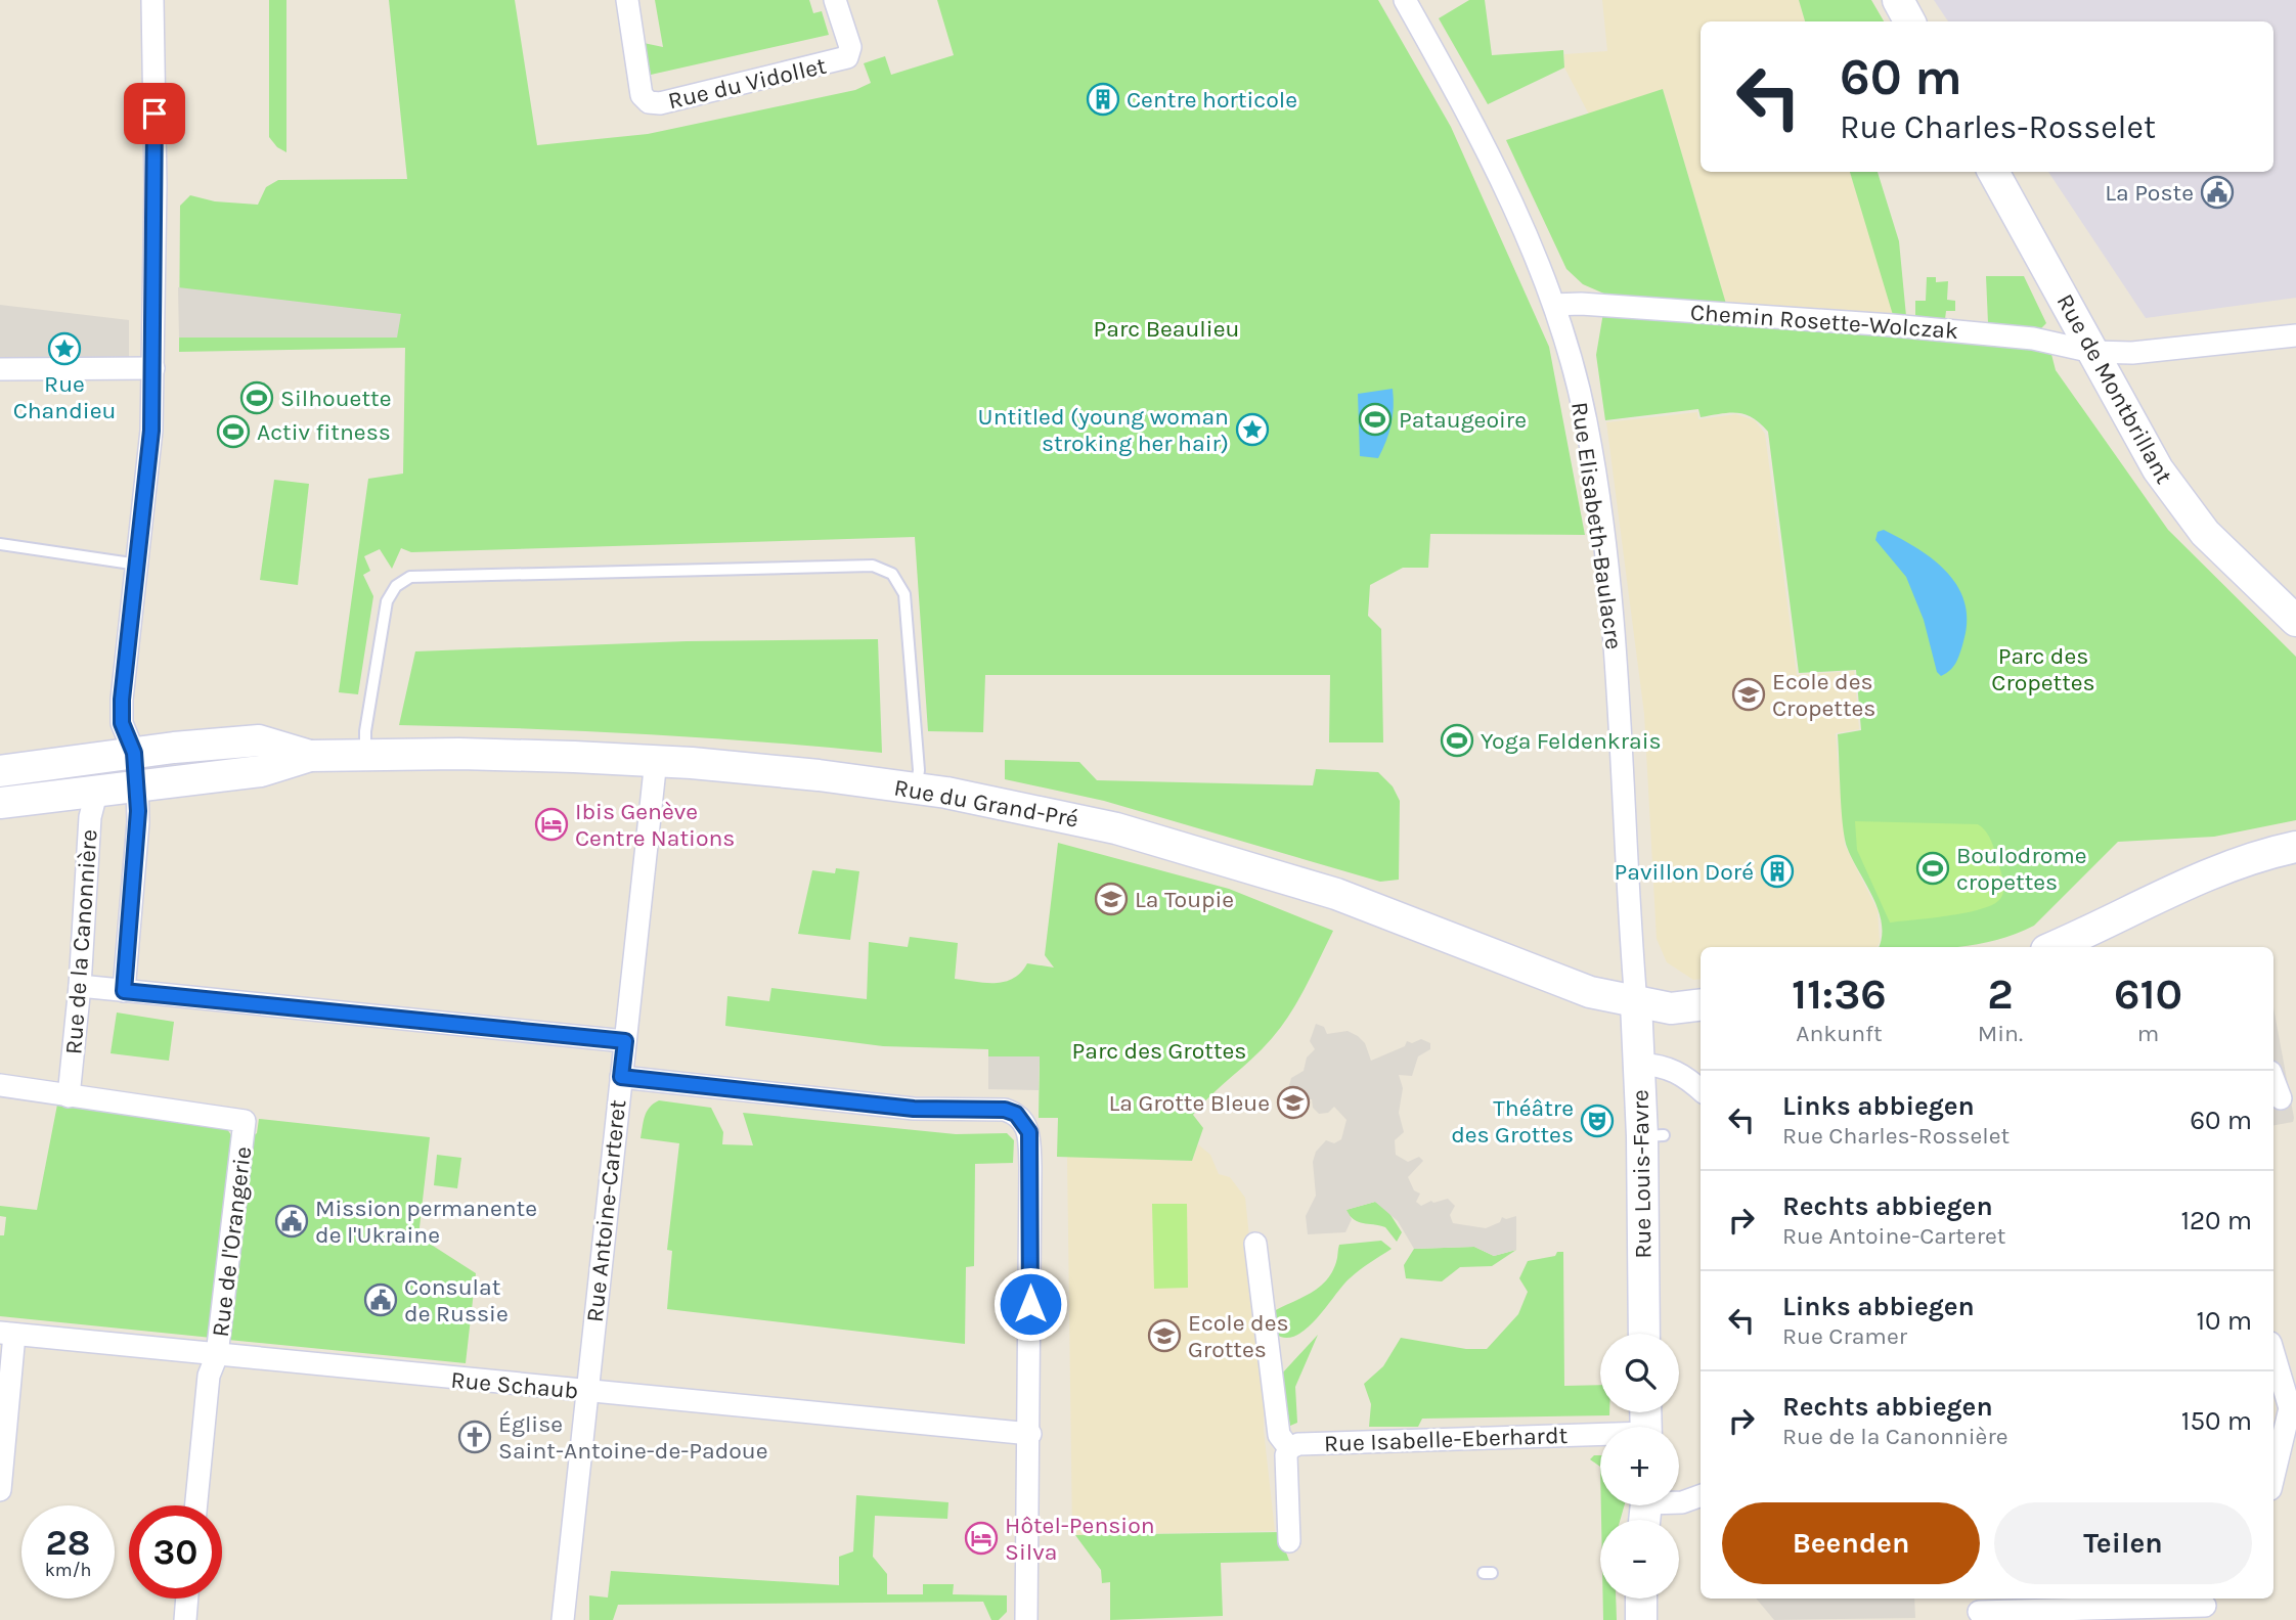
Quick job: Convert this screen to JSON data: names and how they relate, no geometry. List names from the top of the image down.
{
  "streets": {
    "main road": ["Rue de Montbrillant", "Rue du Grand-Pré", "Rue Louis-Favre"],
    "street": [
      "Rue du Vidollet",
      "Chemin Rosette-Wolczak",
      "Rue Elisabeth-Baulacre",
      "Rue de la Canonnière",
      "Rue Antoine-Carteret",
      "Rue de l'Orangerie",
      "Rue Schaub",
      "Rue Isabelle-Eberhardt"
    ]
  },
  "crossings": [
    ["Chemin Rosette-Wolczak", "Rue de Montbrillant"],
    ["Chemin Rosette-Wolczak", "Rue Elisabeth-Baulacre"],
    ["Rue Elisabeth-Baulacre", "Rue du Grand-Pré"],
    ["Rue Elisabeth-Baulacre", "Rue Louis-Favre"],
    ["Rue du Grand-Pré", "Rue de la Canonnière"],
    ["Rue du Grand-Pré", "Rue Louis-Favre"],
    ["Rue du Grand-Pré", "Rue Antoine-Carteret"],
    ["Rue de la Canonnière", "Rue de l'Orangerie"],
    ["Rue Antoine-Carteret", "Rue Schaub"],
    ["Rue de l'Orangerie", "Rue Schaub"]
  ],
  "parks": ["Parc Beaulieu", "Parc des Cropettes", "Parc des Grottes"],
  "places": {
    "building": ["Centre horticole", "Pavillon Doré"],
    "public building": ["La Poste", "Mission permanente de l'Ukraine", "Consulat de Russie"],
    "place": ["Rue Chandieu", "Untitled (young woman stroking her hair)"],
    "sports": [
      "Silhouette",
      "Pataugeoire",
      "Activ fitness",
      "Yoga Feldenkrais",
      "Boulodrome cropettes"
    ],
    "school or university": [
      "Ecole des Cropettes",
      "La Toupie",
      "La Grotte Bleue",
      "Ecole des Grottes"
    ],
    "hotel": ["Ibis Genève Centre Nations", "Hôtel-Pension Silva"],
    "theatre": ["Théâtre des Grottes"],
    "church": ["Église Saint-Antoine-de-Padoue"]
  },
  "page": {
    "turn": ["60 m", "Rue Charles-Rosselet"],
    "eta": [
      "11:36",
      "Ankunft",
      "2",
      "Min.",
      "610",
      "m"
    ],
    "list": [
      {
        "name": "Links abbiegen",
        "note": "Rue Charles-Rosselet",
        "value": "60 m"
      },
      {
        "name": "Rechts abbiegen",
        "note": "Rue Antoine-Carteret",
        "value": "120 m"
      },
      {
        "name": "Links abbiegen",
        "note": "Rue Cramer",
        "value": "10 m"
      },
      {
        "name": "Rechts abbiegen",
        "note": "Rue de la Canonnière",
        "value": "150 m"
      }
    ],
    "map_buttons": ["+", "−"],
    "buttons": ["Beenden", "Teilen"],
    "speed": "28 km/h",
    "limit": "30"
  }
}
